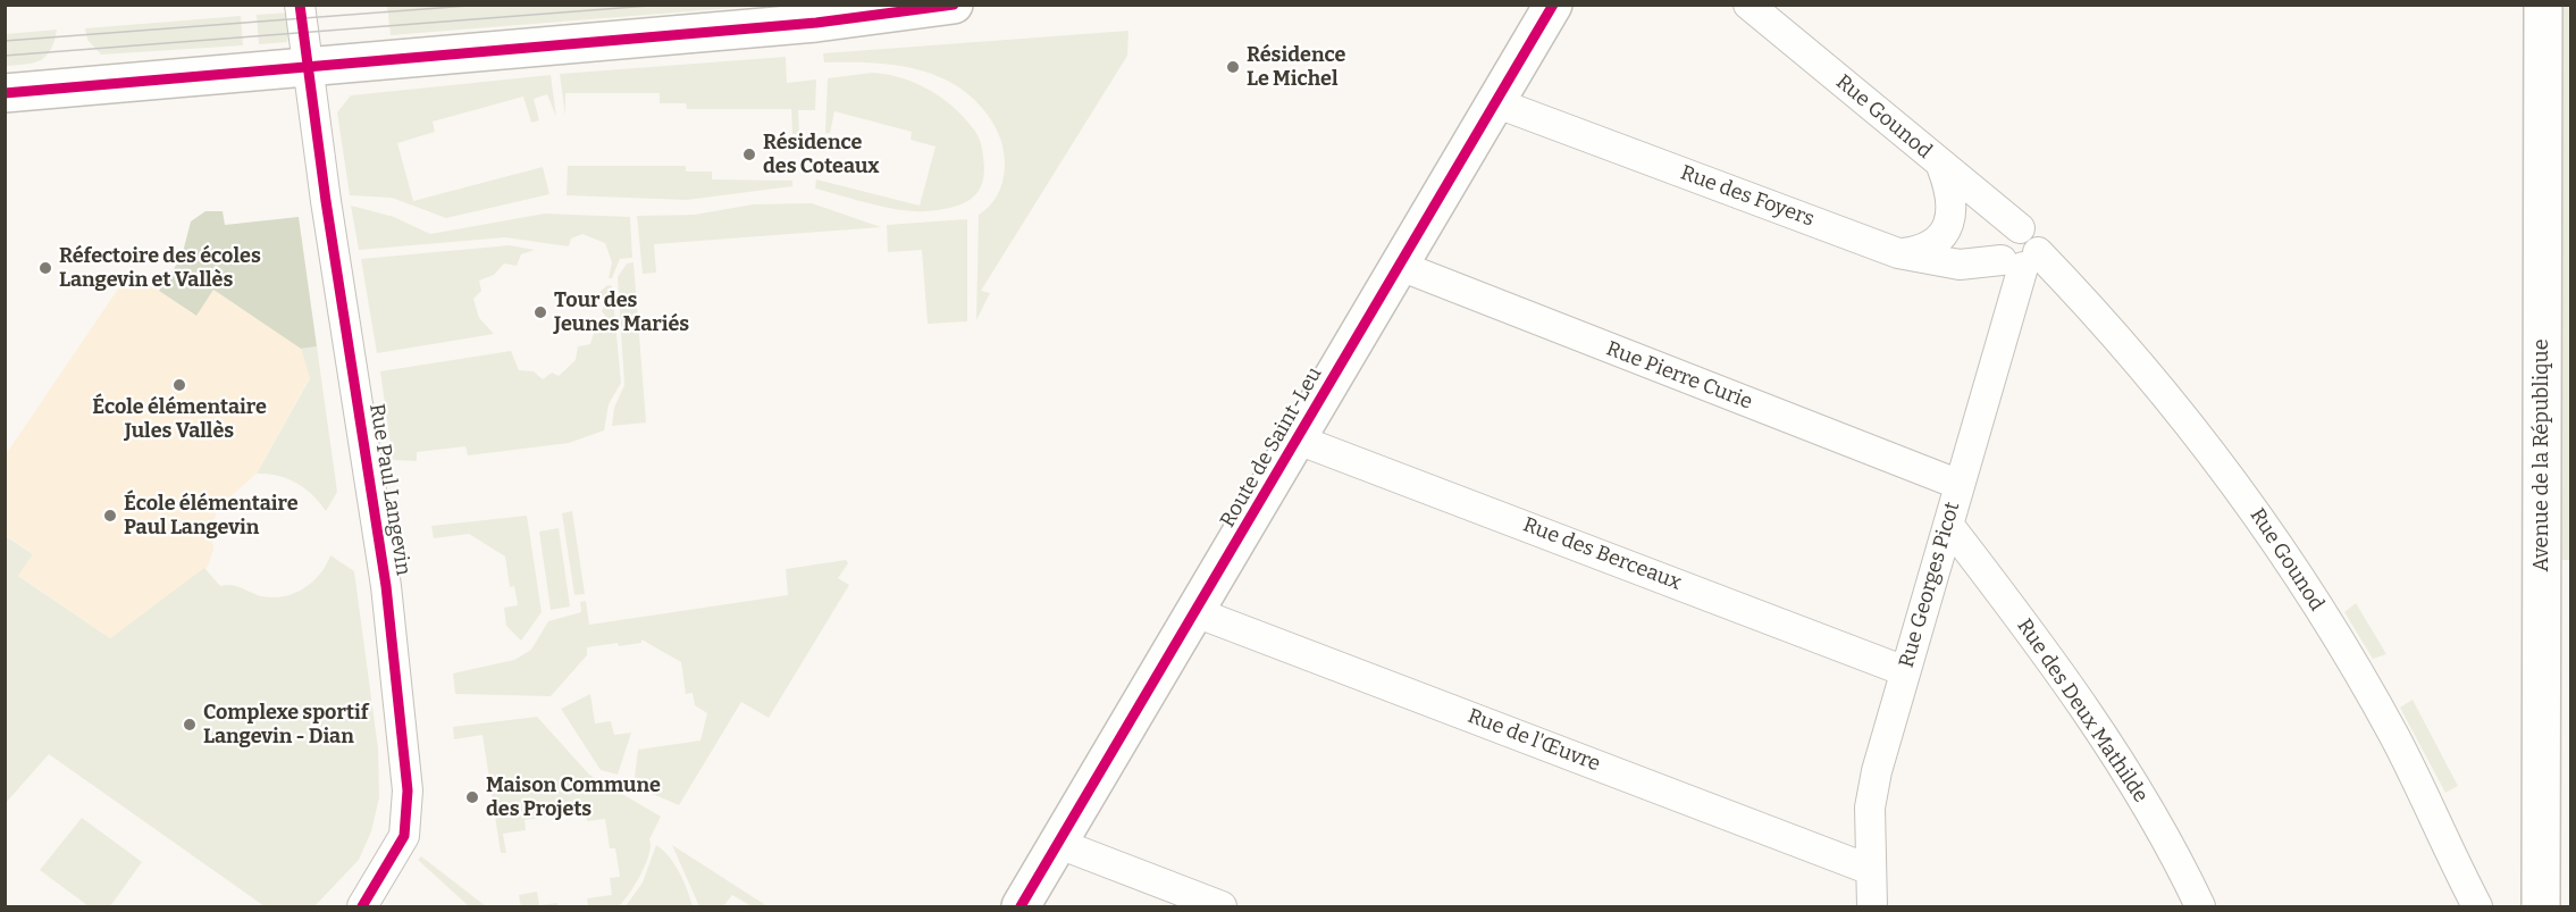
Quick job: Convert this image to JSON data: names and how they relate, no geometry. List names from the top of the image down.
{
  "streets": {
    "main road": ["Route de Saint-Leu", "Avenue de la République"],
    "street": [
      "Rue Gounod",
      "Rue des Foyers",
      "Rue Pierre Curie",
      "Rue Paul Langevin",
      "Rue des Berceaux",
      "Rue Georges Picot",
      "Rue des Deux Mathilde",
      "Rue de l'Œuvre"
    ]
  },
  "crossings": [
    ["Rue Gounod", "Rue des Foyers"],
    ["Rue Gounod", "Rue Georges Picot"],
    ["Rue des Foyers", "Route de Saint-Leu"],
    ["Rue des Foyers", "Rue Georges Picot"],
    ["Rue Pierre Curie", "Route de Saint-Leu"],
    ["Rue Pierre Curie", "Rue Georges Picot"],
    ["Route de Saint-Leu", "Rue des Berceaux"],
    ["Route de Saint-Leu", "Rue de l'Œuvre"],
    ["Rue des Berceaux", "Rue Georges Picot"],
    ["Rue Georges Picot", "Rue des Deux Mathilde"],
    ["Rue Georges Picot", "Rue de l'Œuvre"]
  ],
  "places": [
    "Résidence Le Michel",
    "Résidence des Coteaux",
    "Réfectoire des écoles Langevin et Vallès",
    "Tour des Jeunes Mariés",
    "École élémentaire Jules Vallès",
    "École élémentaire Paul Langevin",
    "Complexe sportif Langevin - Dian",
    "Maison Commune des Projets"
  ]
}
